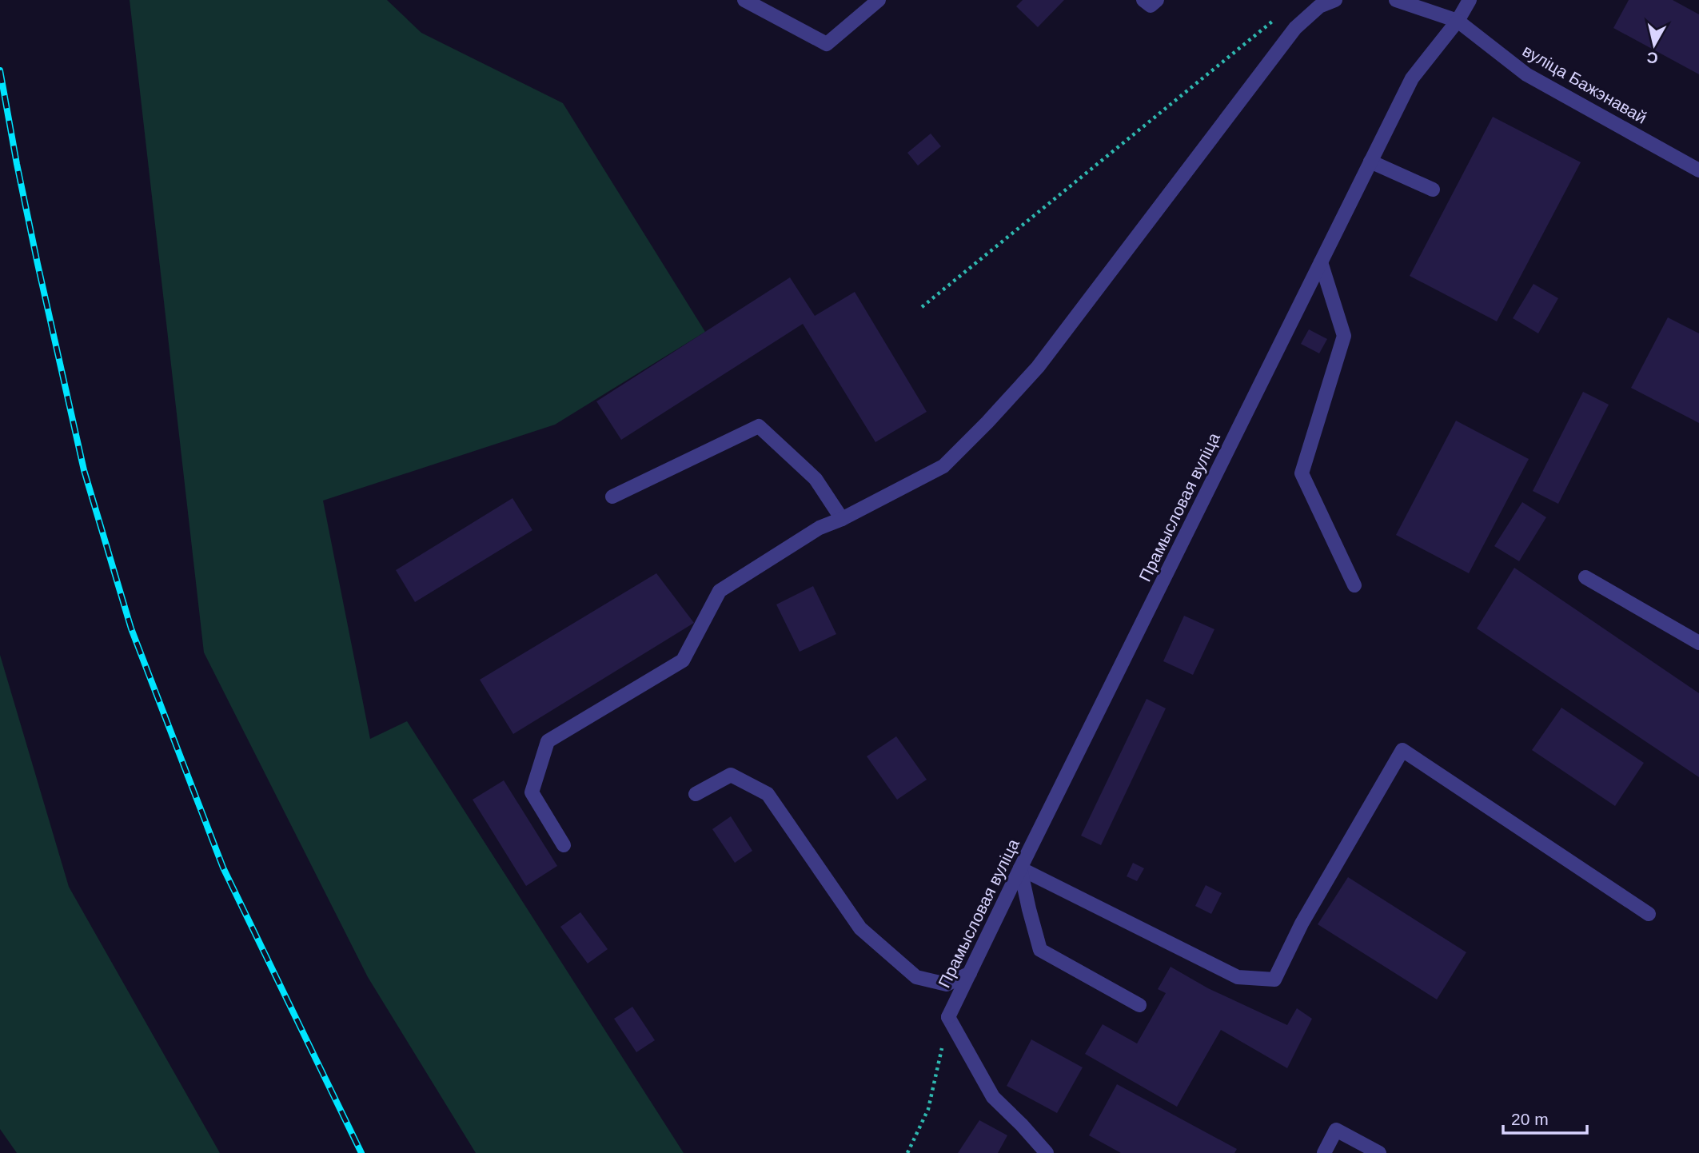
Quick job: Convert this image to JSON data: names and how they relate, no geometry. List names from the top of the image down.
{
  "streets": {
    "street": ["вуліца Бажэнавай", "Прамысловая вуліца"]
  },
  "crossings": [
    ["вуліца Бажэнавай", "Прамысловая вуліца"]
  ],
  "scale_bar": "20 m",
  "north": "bottom"
}
